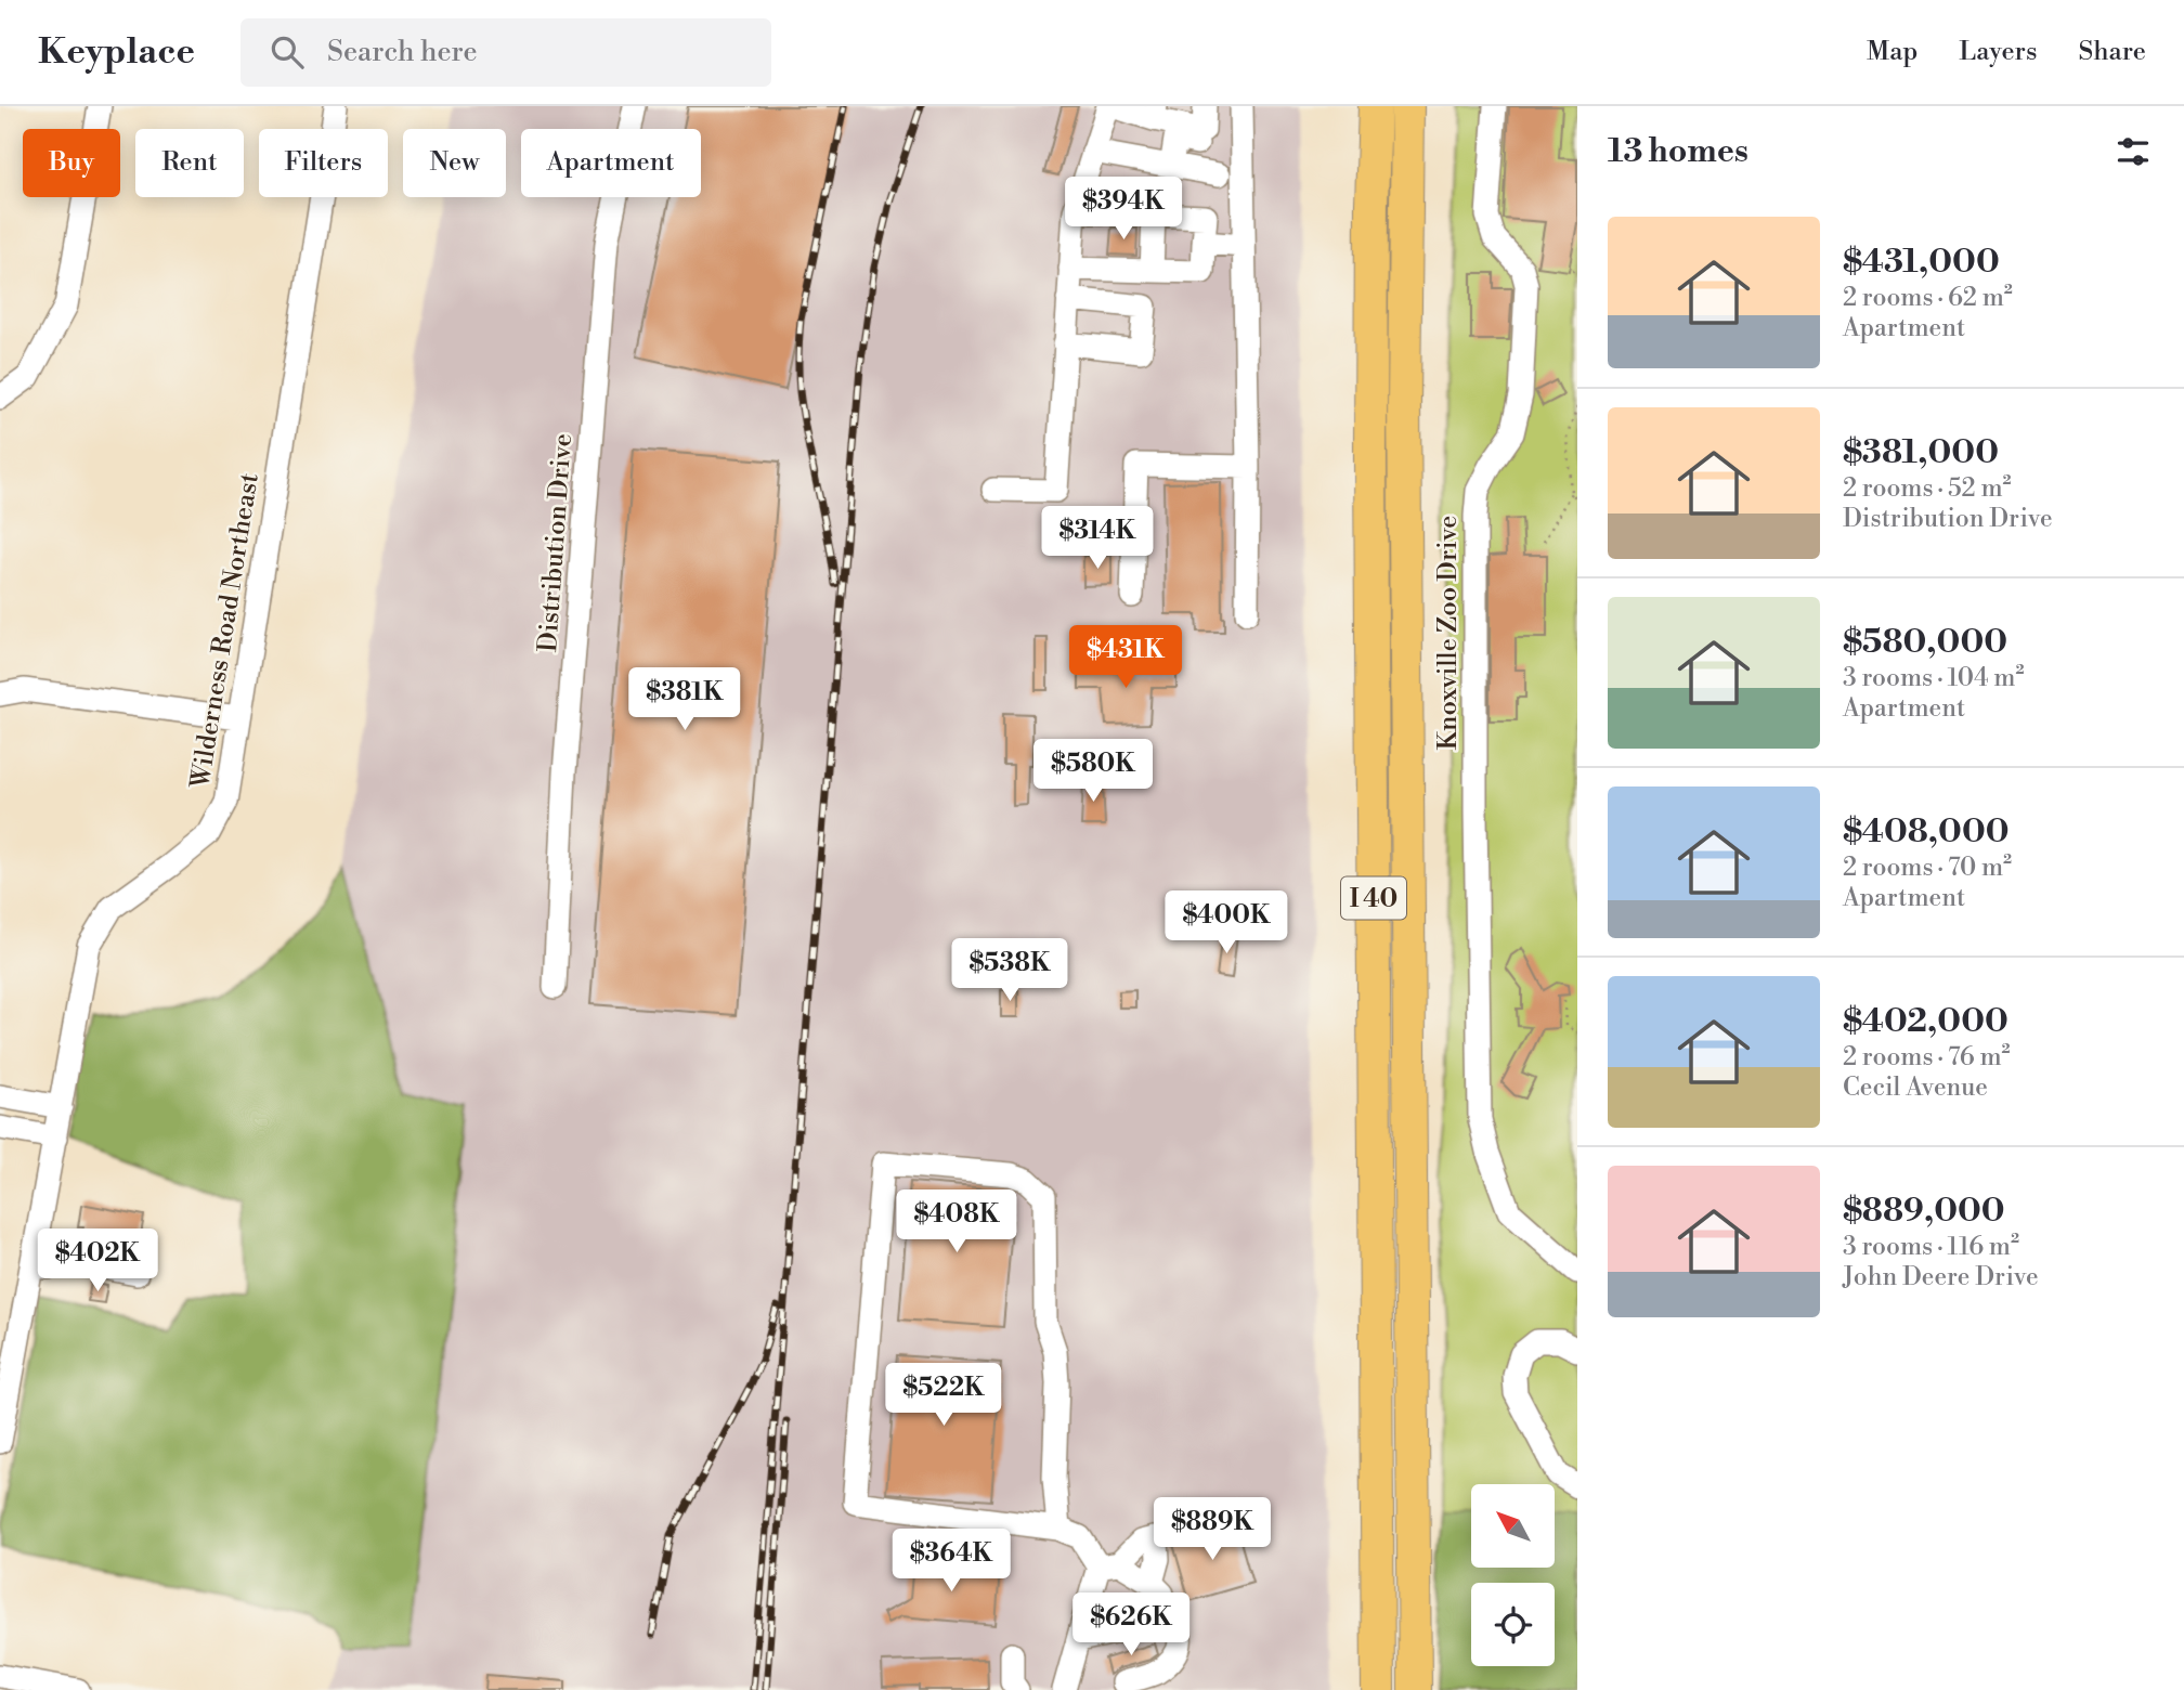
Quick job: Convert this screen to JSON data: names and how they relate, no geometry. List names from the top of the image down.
{
  "streets": {
    "highway": ["I 40"],
    "street": ["Distribution Drive", "Wilderness Road Northeast", "Knoxville Zoo Drive"]
  },
  "north": "top left",
  "page": {
    "header": "Keyplace",
    "search": "Search here",
    "nav": ["Map", "Layers", "Share"],
    "heading": "13 homes",
    "chip": [
      "Buy",
      "Rent",
      "Filters",
      "New",
      "Apartment"
    ],
    "price": [
      "$394K",
      "$314K",
      "$431K",
      "$381K",
      "$580K",
      "$400K",
      "$538K",
      "$408K",
      "$402K",
      "$522K",
      "$889K",
      "$364K",
      "$626K"
    ],
    "list": [
      {
        "name": "$431,000",
        "note": "2 rooms · 62 m² · Apartment"
      },
      {
        "name": "$381,000",
        "note": "2 rooms · 52 m² · Distribution Drive"
      },
      {
        "name": "$580,000",
        "note": "3 rooms · 104 m² · Apartment"
      },
      {
        "name": "$408,000",
        "note": "2 rooms · 70 m² · Apartment"
      },
      {
        "name": "$402,000",
        "note": "2 rooms · 76 m² · Cecil Avenue"
      },
      {
        "name": "$889,000",
        "note": "3 rooms · 116 m² · John Deere Drive"
      }
    ]
  }
}
